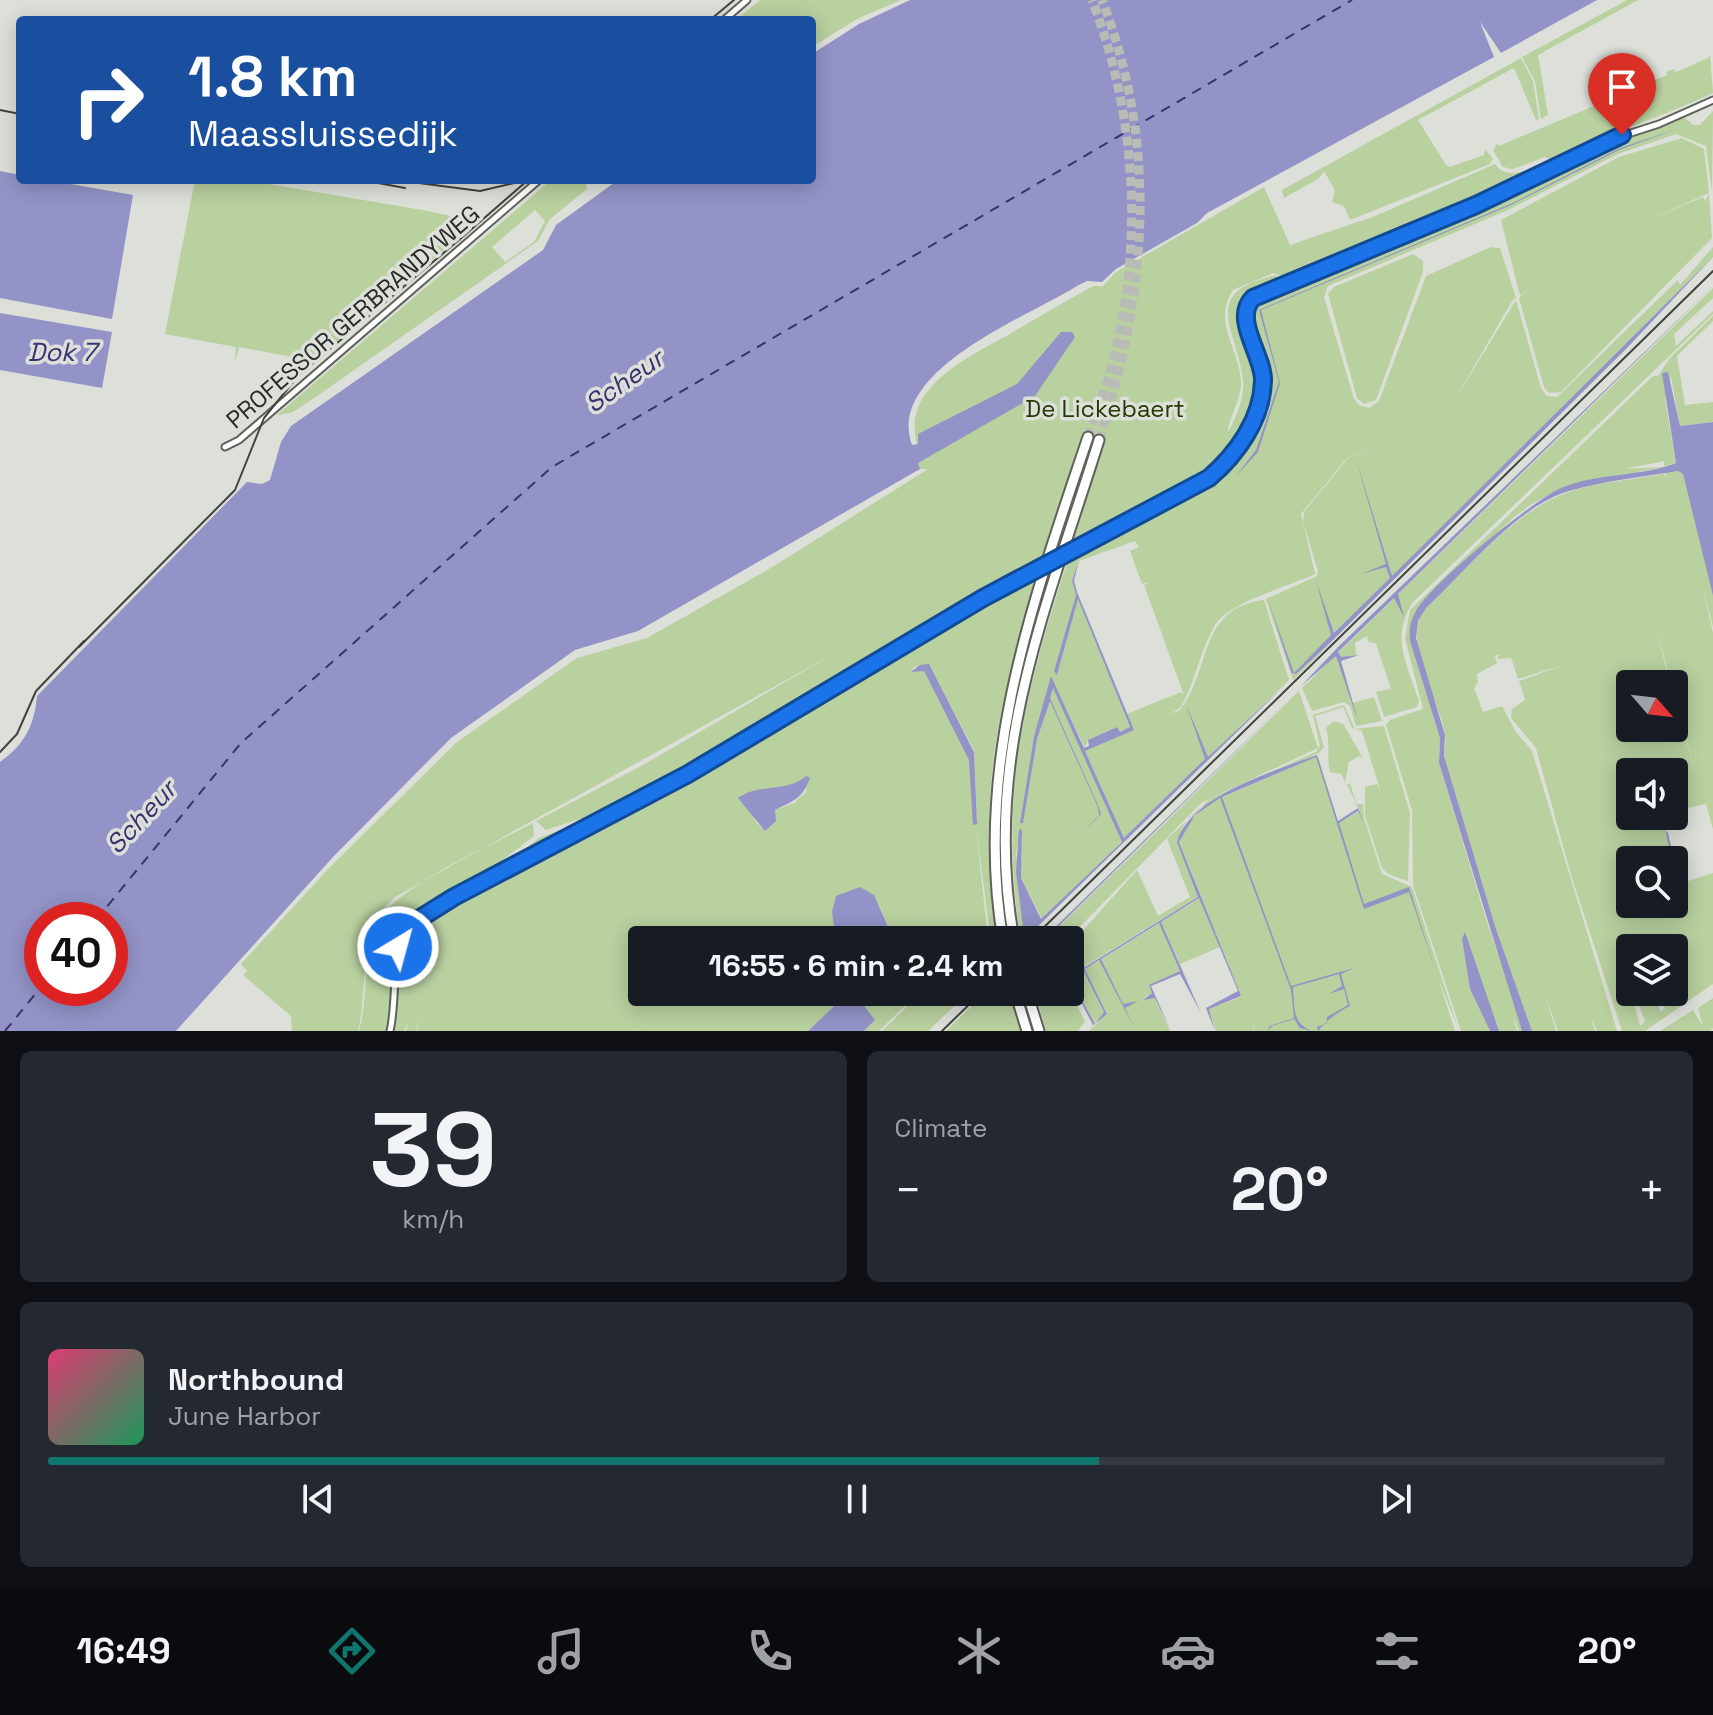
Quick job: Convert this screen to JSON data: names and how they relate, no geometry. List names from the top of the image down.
{
  "streets": {
    "street": ["PROFESSOR GERBRANDYWEG"]
  },
  "water": ["Dok 7", "Scheur"],
  "parks": ["De Lickebaert"],
  "north": "bottom right",
  "page": {
    "turn": ["1.8 km", "Maassluissedijk"],
    "limit": "40",
    "trip": "16:55 · 6 min · 2.4 km",
    "tile": [
      ["39", "km/h"],
      "Climate"
    ],
    "heat": ["−", "20°", "+"],
    "song": ["Northbound", "June Harbor"],
    "tabs": ["16:49", "20°"]
  }
}
